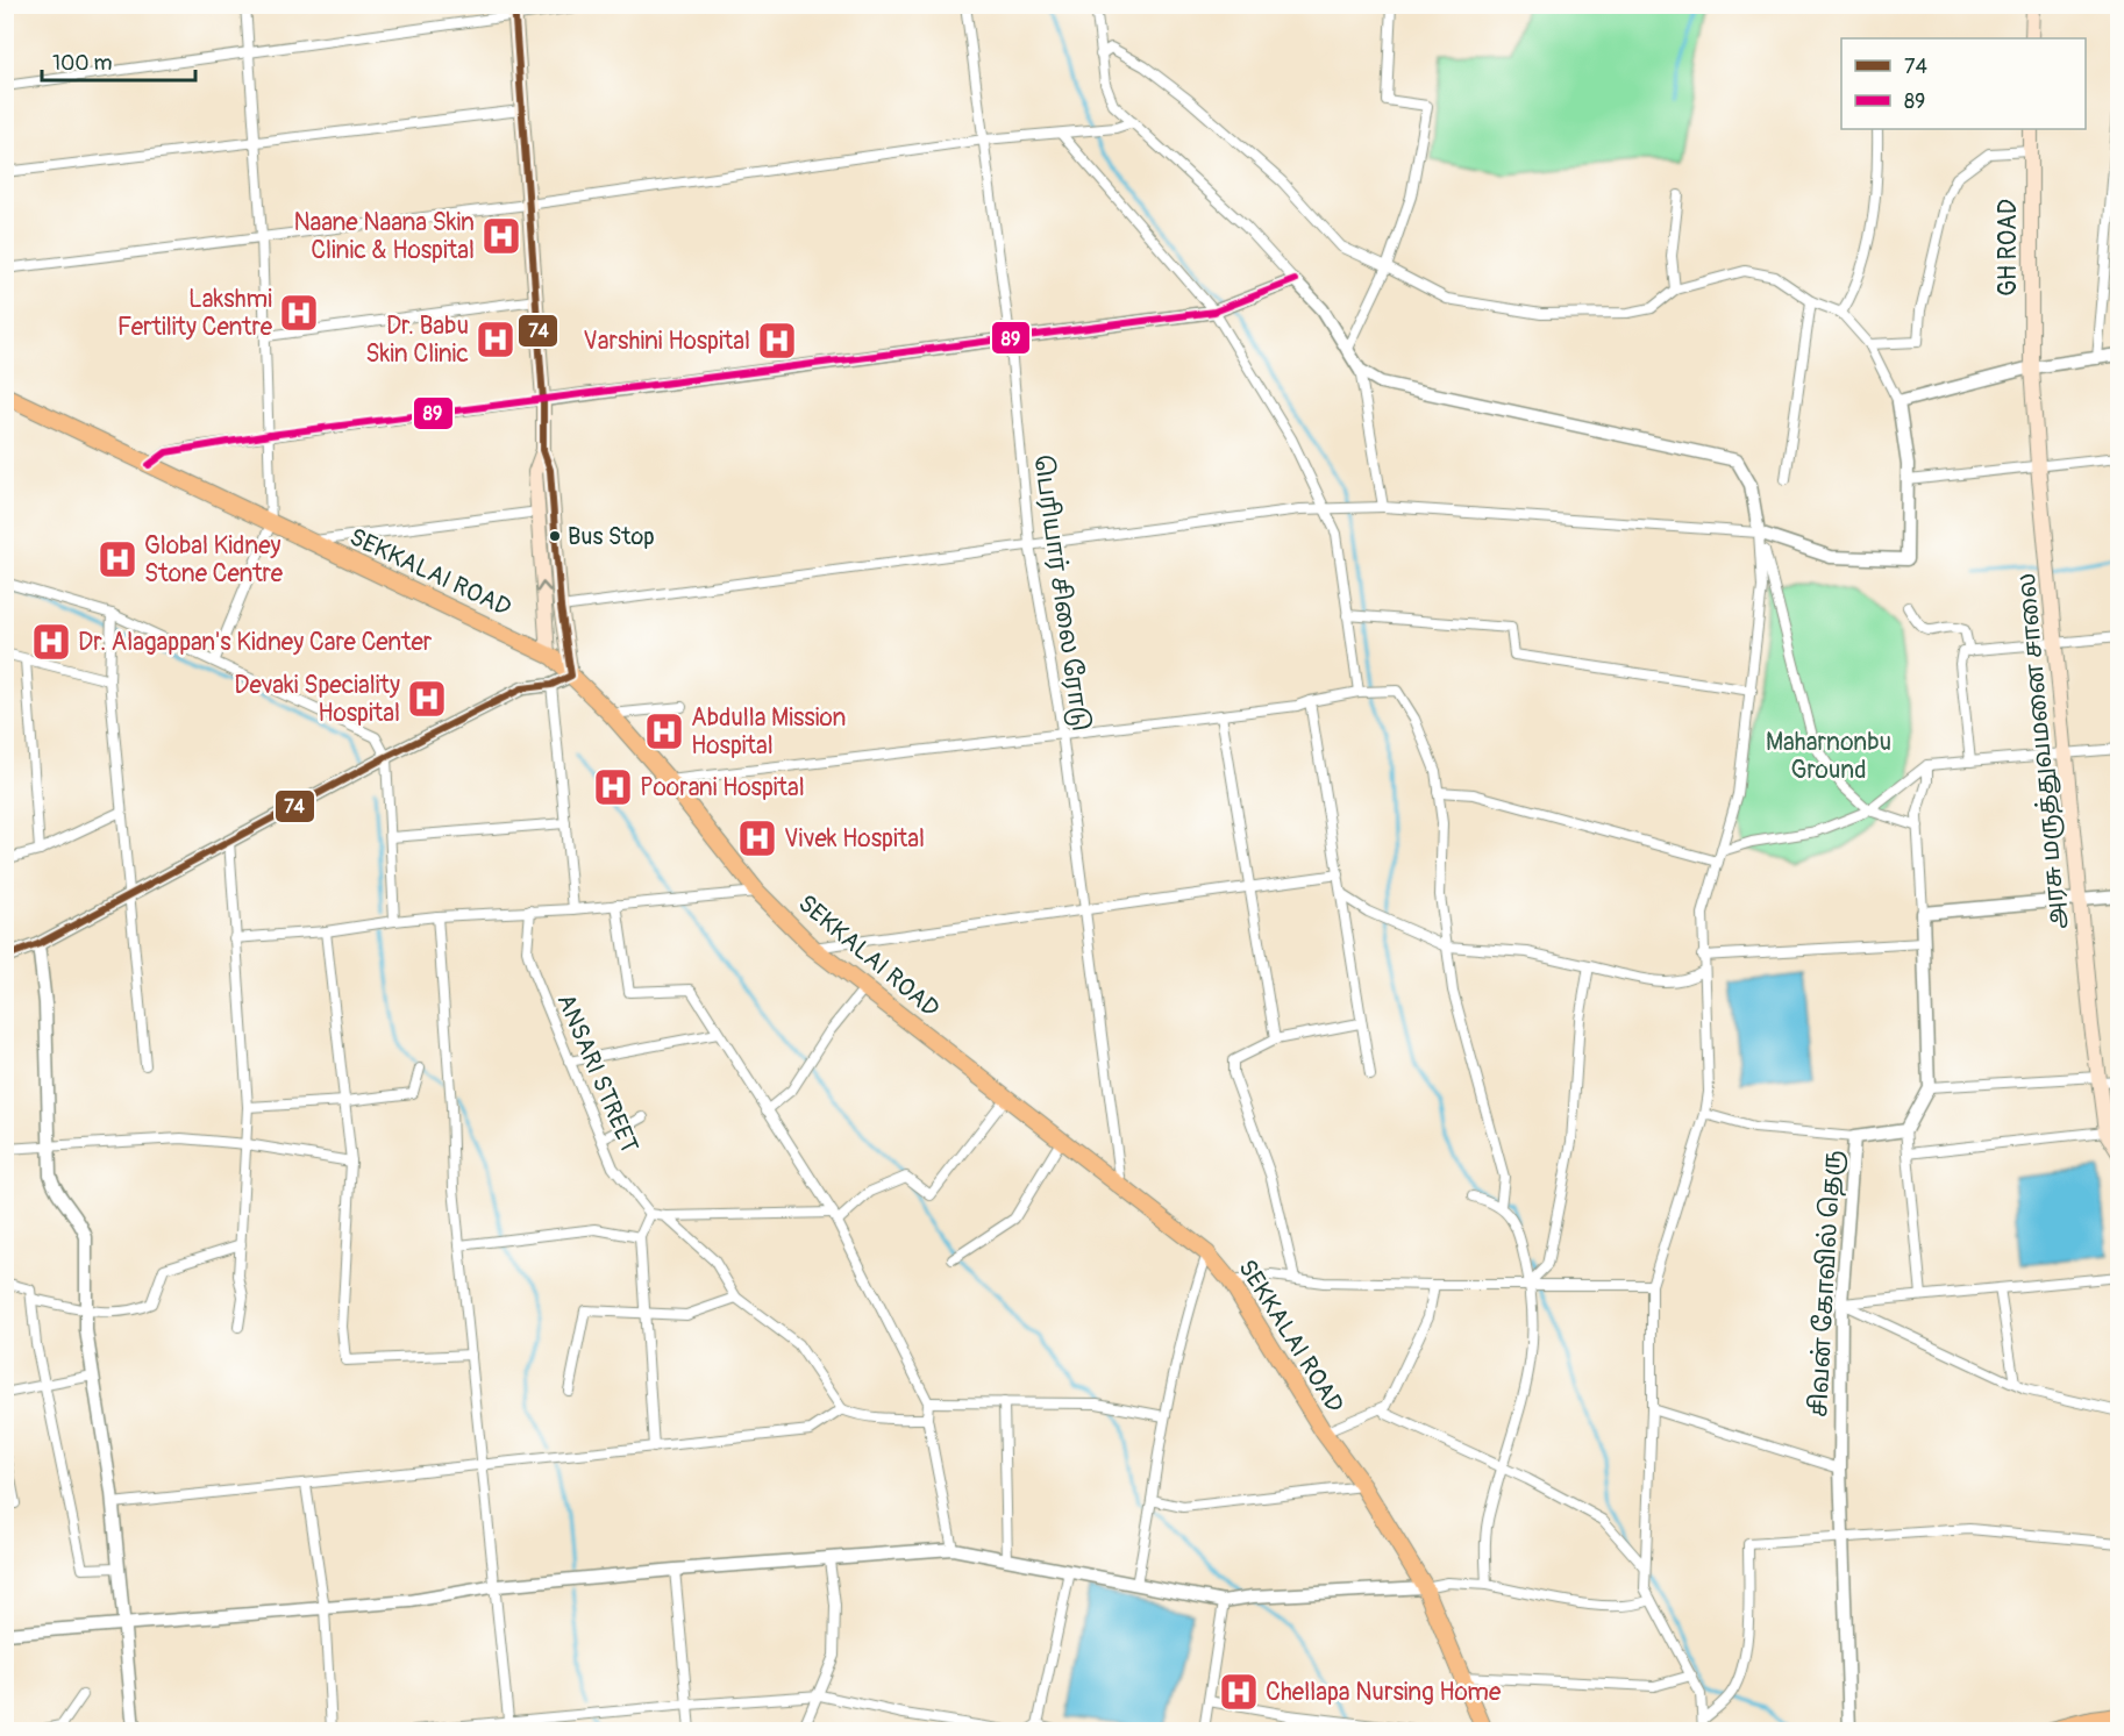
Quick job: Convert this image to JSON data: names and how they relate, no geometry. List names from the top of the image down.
{
  "streets": {
    "main road": ["GH ROAD", "SEKKALAI ROAD", "அரசு மருத்துவமனை சாலை"],
    "street": ["பெரியார் சிலை ரோடு", "ANSARI STREET", "சிவன் கோவில் தெரு"]
  },
  "crossings": [
    ["GH ROAD", "அரசு மருத்துவமனை சாலை"],
    ["SEKKALAI ROAD", "பெரியார் சிலை ரோடு"]
  ],
  "parks": ["Maharnonbu Ground"],
  "places": {
    "hospital": [
      "Naane Naana Skin Clinic & Hospital",
      "Lakshmi Fertility Centre",
      "Dr. Babu Skin Clinic",
      "Varshini Hospital",
      "Global Kidney Stone Centre",
      "Dr. Alagappan's Kidney Care Center",
      "Devaki Speciality Hospital",
      "Abdulla Mission Hospital",
      "Poorani Hospital",
      "Vivek Hospital",
      "Chellapa Nursing Home"
    ],
    "other": ["Bus Stop"]
  },
  "lines": ["transit line 74", "transit line 89"],
  "legend": ["74", "89"],
  "scale_bar": "100 m"
}
